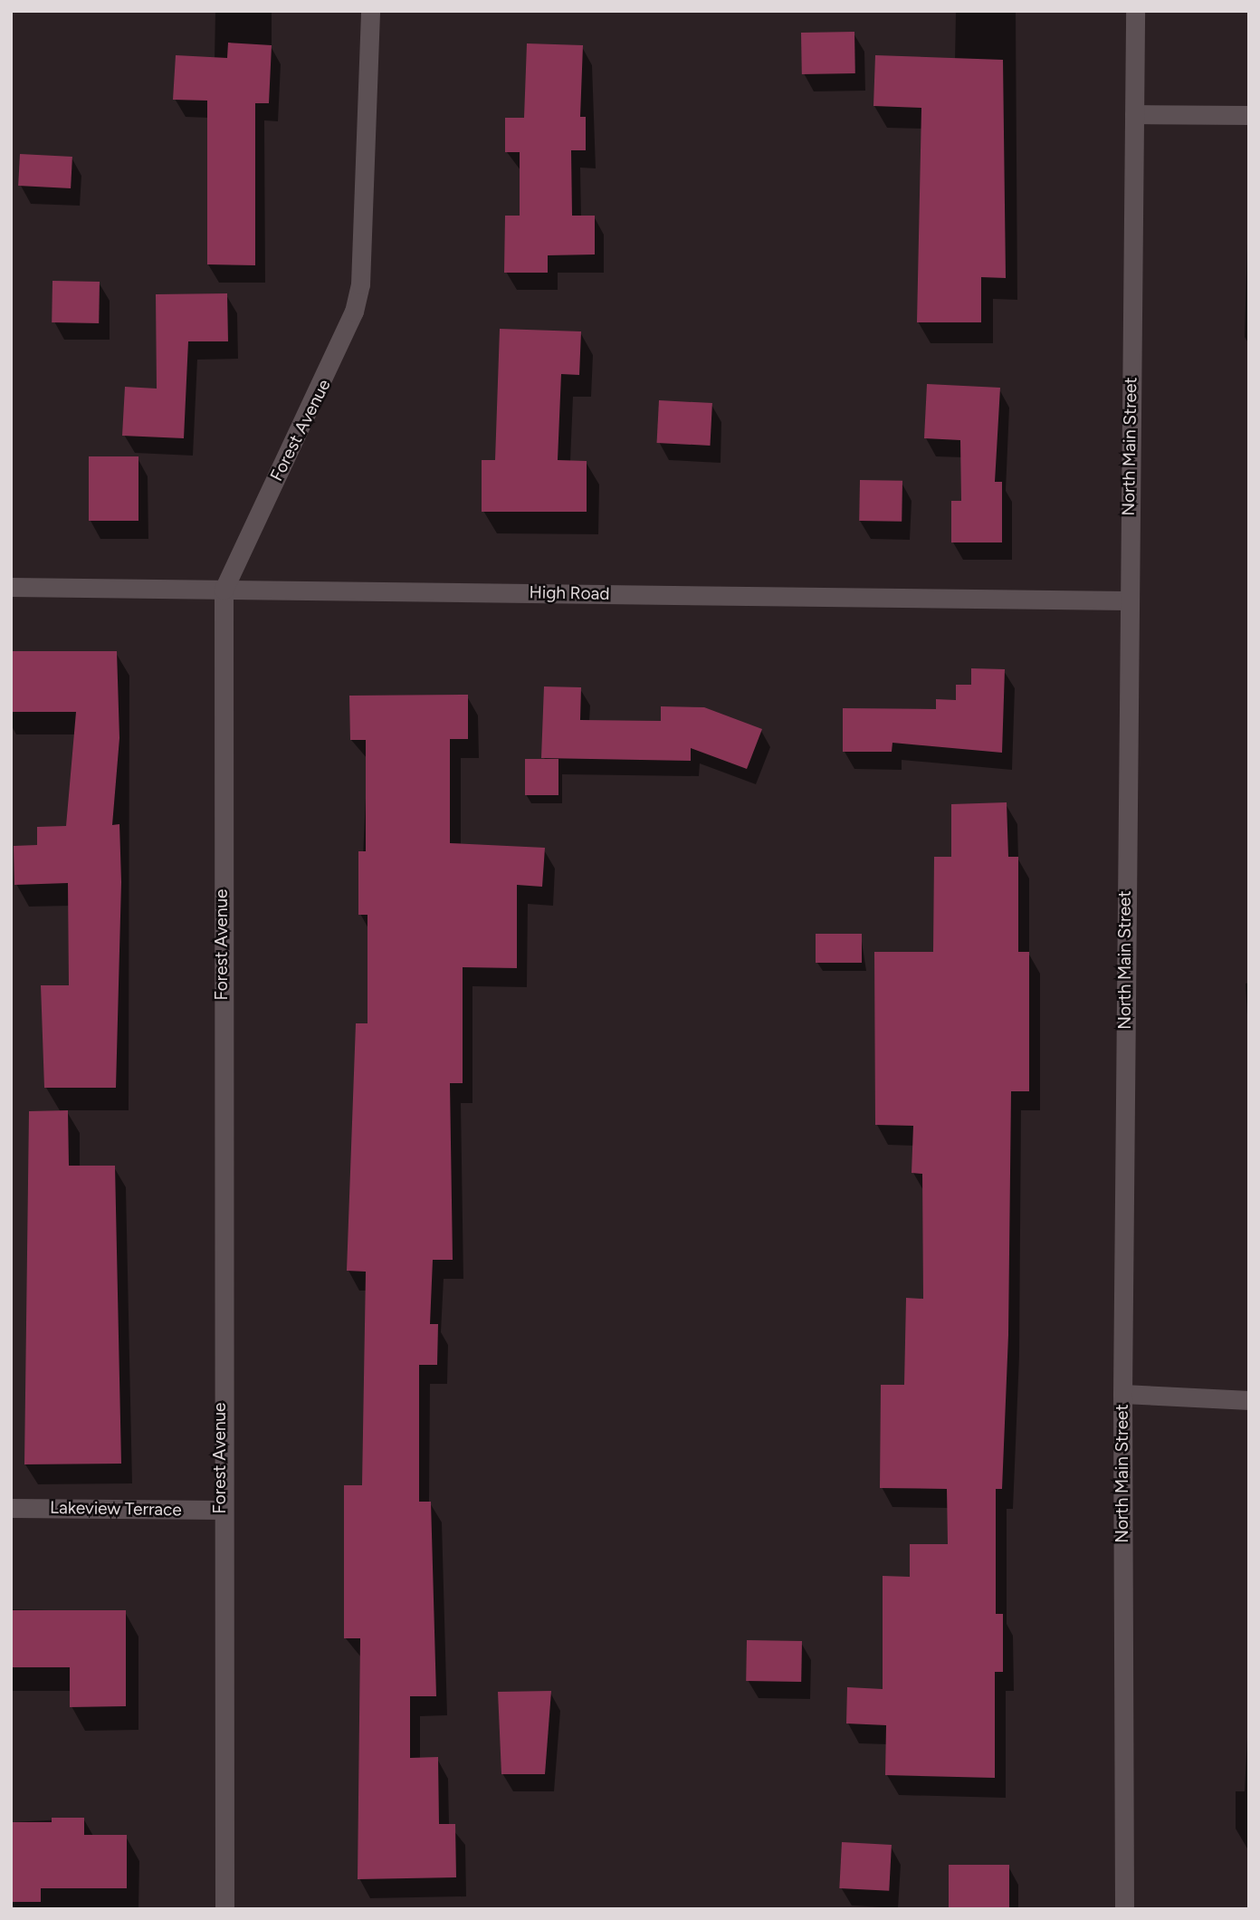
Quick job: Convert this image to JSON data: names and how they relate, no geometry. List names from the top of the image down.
{
  "streets": {
    "street": [
      "Forest Avenue",
      "North Main Street",
      "High Road",
      "Lakeview Terrace"
    ]
  },
  "crossings": [
    ["Forest Avenue", "High Road"],
    ["Forest Avenue", "Lakeview Terrace"],
    ["North Main Street", "High Road"]
  ]
}
